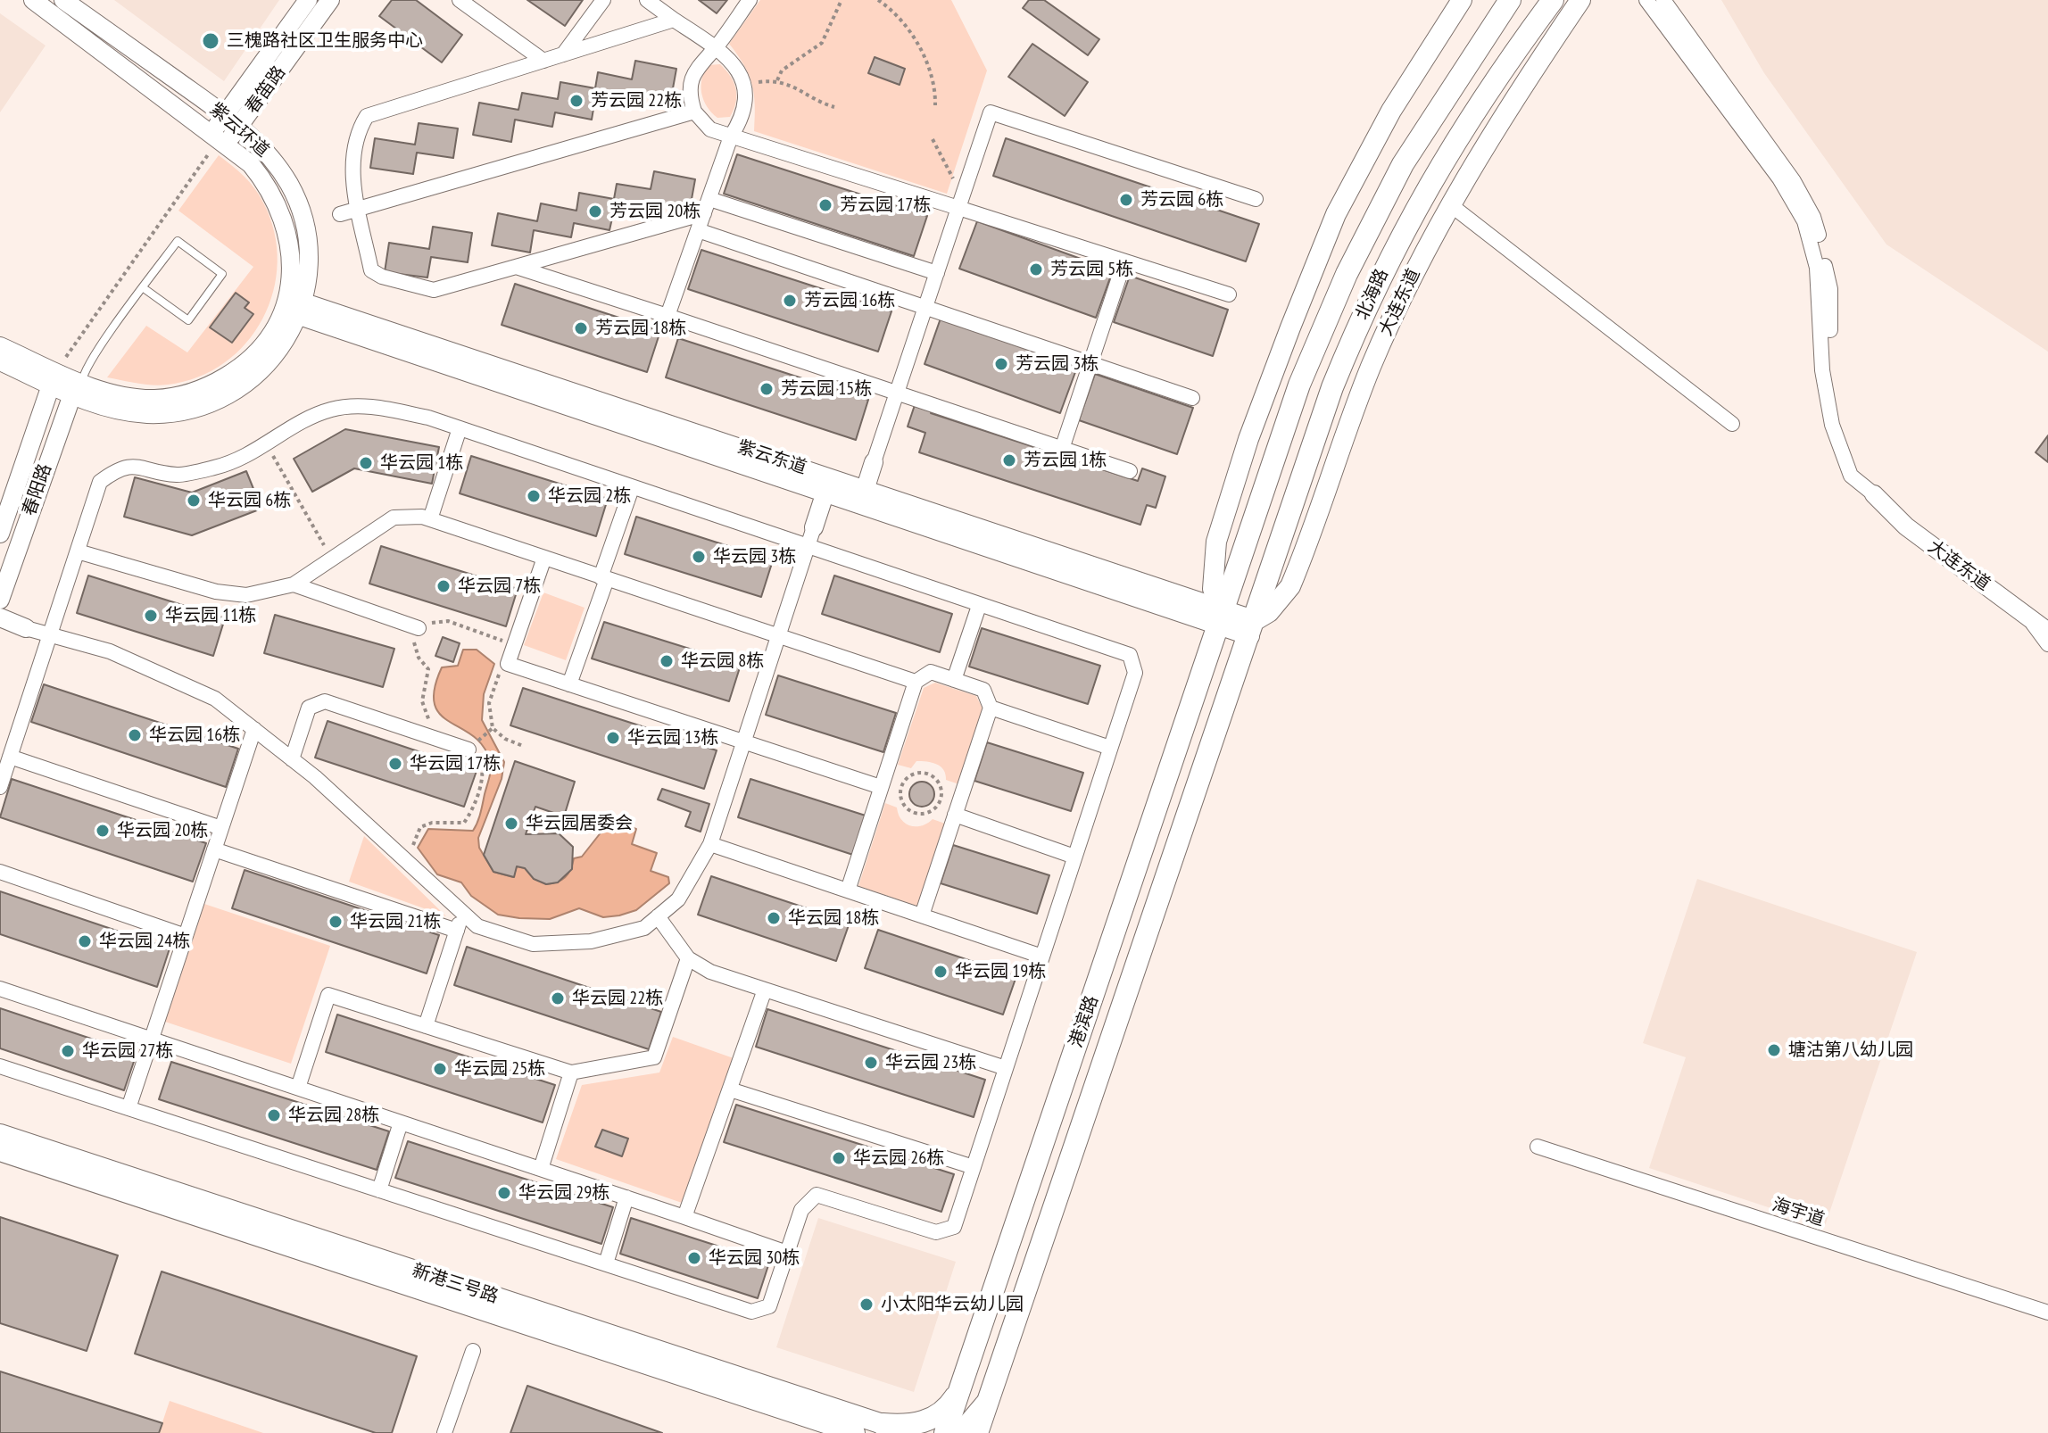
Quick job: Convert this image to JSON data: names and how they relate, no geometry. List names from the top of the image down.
{
  "streets": {
    "main road": [
      "北海路",
      "大连东道",
      "港滨路",
      "新港三号路"
    ],
    "street": [
      "春笛路",
      "紫云环道",
      "紫云东道",
      "春阳路",
      "海宇道"
    ]
  },
  "crossings": [
    ["春笛路", "紫云环道"],
    ["紫云环道", "紫云东道"],
    ["紫云环道", "春阳路"],
    ["北海路", "大连东道"],
    ["北海路", "紫云东道"],
    ["北海路", "港滨路"],
    ["大连东道", "紫云东道"],
    ["大连东道", "港滨路"],
    ["紫云东道", "港滨路"]
  ],
  "places": [
    "三槐路社区卫生服务中心",
    "芳云园 22栋",
    "芳云园 6栋",
    "芳云园 17栋",
    "芳云园 20栋",
    "芳云园 5栋",
    "芳云园 16栋",
    "芳云园 18栋",
    "芳云园 3栋",
    "芳云园 15栋",
    "芳云园 1栋",
    "华云园 1栋",
    "华云园 2栋",
    "华云园 6栋",
    "华云园 3栋",
    "华云园 7栋",
    "华云园 11栋",
    "华云园 8栋",
    "华云园 16栋",
    "华云园 13栋",
    "华云园 17栋",
    "华云园居委会",
    "华云园 20栋",
    "华云园 18栋",
    "华云园 21栋",
    "华云园 24栋",
    "华云园 19栋",
    "华云园 22栋",
    "塘沽第八幼儿园",
    "华云园 27栋",
    "华云园 23栋",
    "华云园 25栋",
    "华云园 28栋",
    "华云园 26栋",
    "华云园 29栋",
    "华云园 30栋",
    "小太阳华云幼儿园"
  ]
}
